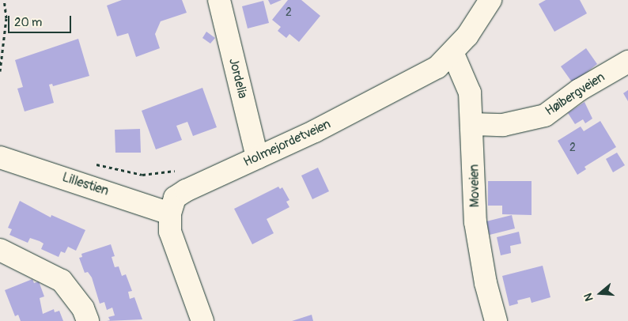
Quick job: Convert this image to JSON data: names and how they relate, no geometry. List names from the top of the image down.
{
  "streets": {
    "street": [
      "Jordelia",
      "Høibergveien",
      "Holmejordetveien",
      "Lillestien",
      "Moveien"
    ]
  },
  "crossings": [
    ["Jordelia", "Holmejordetveien"],
    ["Høibergveien", "Moveien"],
    ["Holmejordetveien", "Lillestien"],
    ["Holmejordetveien", "Moveien"]
  ],
  "house_numbers": ["2", "2"],
  "scale_bar": "20 m",
  "north": "left"
}
